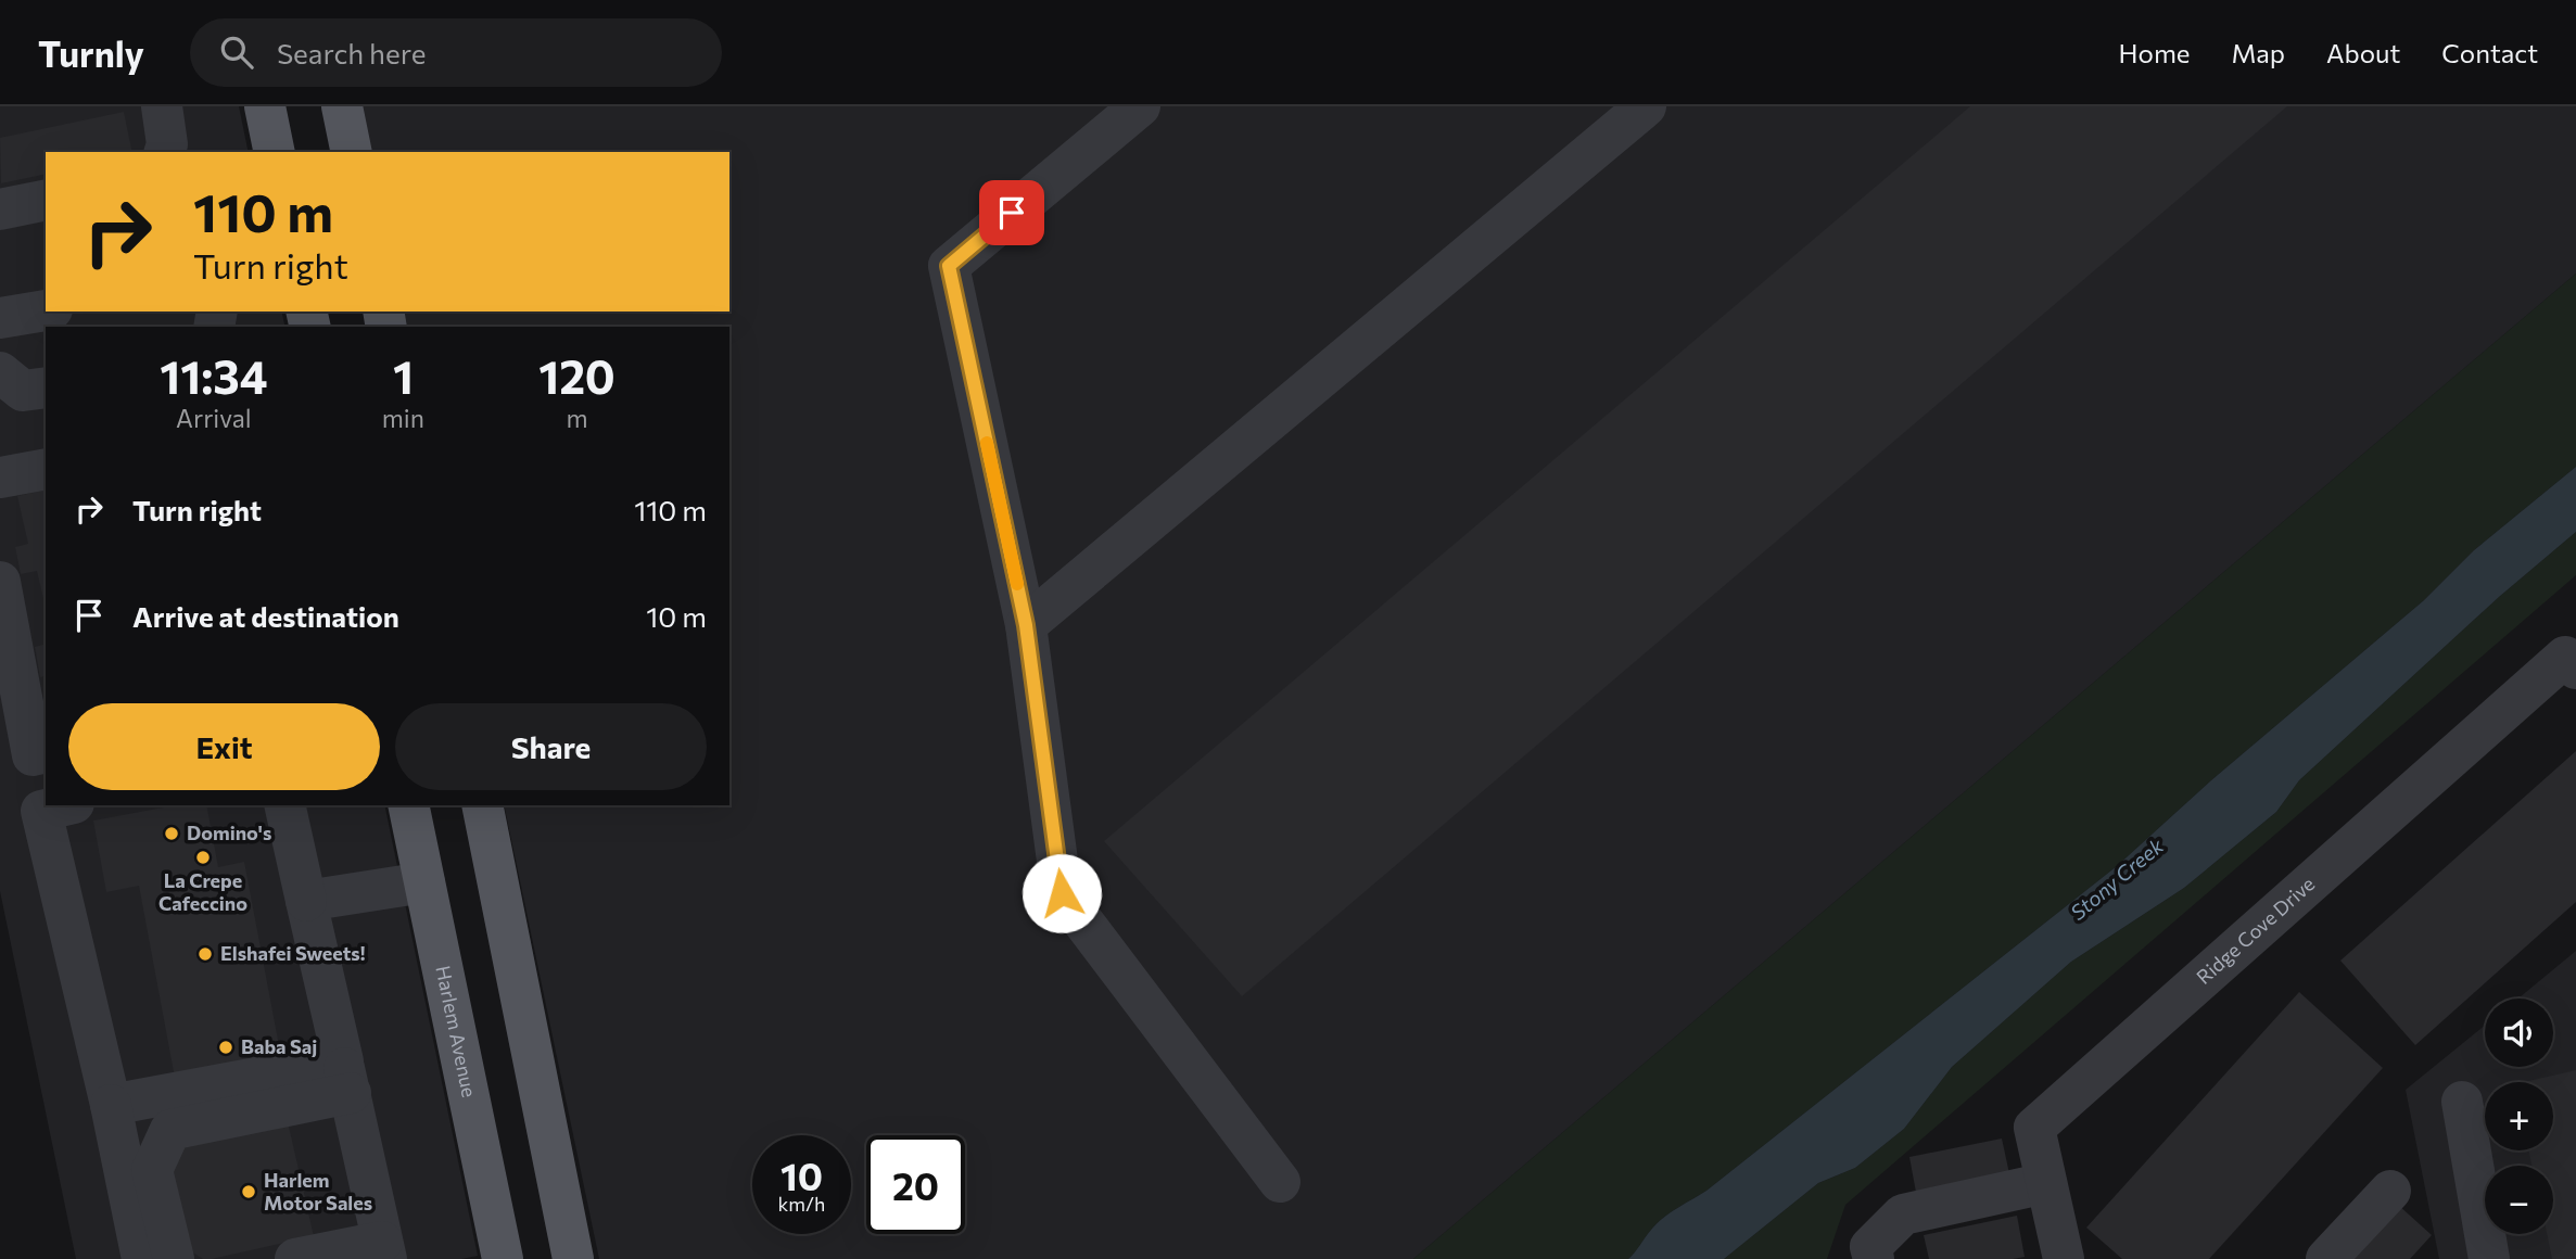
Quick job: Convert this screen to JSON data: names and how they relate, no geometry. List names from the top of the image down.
{
  "streets": {
    "main road": ["Harlem Avenue"],
    "street": ["Ridge Cove Drive"]
  },
  "water": ["Stony Creek"],
  "places": [
    "Domino's",
    "La Crepe Cafeccino",
    "Elshafei Sweets!",
    "Baba Saj",
    "Harlem Motor Sales"
  ],
  "page": {
    "header": "Turnly",
    "search": "Search here",
    "nav": [
      "Home",
      "Map",
      "About",
      "Contact"
    ],
    "turn": ["110 m", "Turn right"],
    "eta": [
      "11:34",
      "Arrival",
      "1",
      "min",
      "120",
      "m"
    ],
    "list": [
      {
        "name": "Turn right",
        "value": "110 m"
      },
      {
        "name": "Arrive at destination",
        "value": "10 m"
      }
    ],
    "buttons": ["Exit", "Share"],
    "map_buttons": ["+", "−"],
    "speed": "10 km/h",
    "limit": "20"
  }
}
